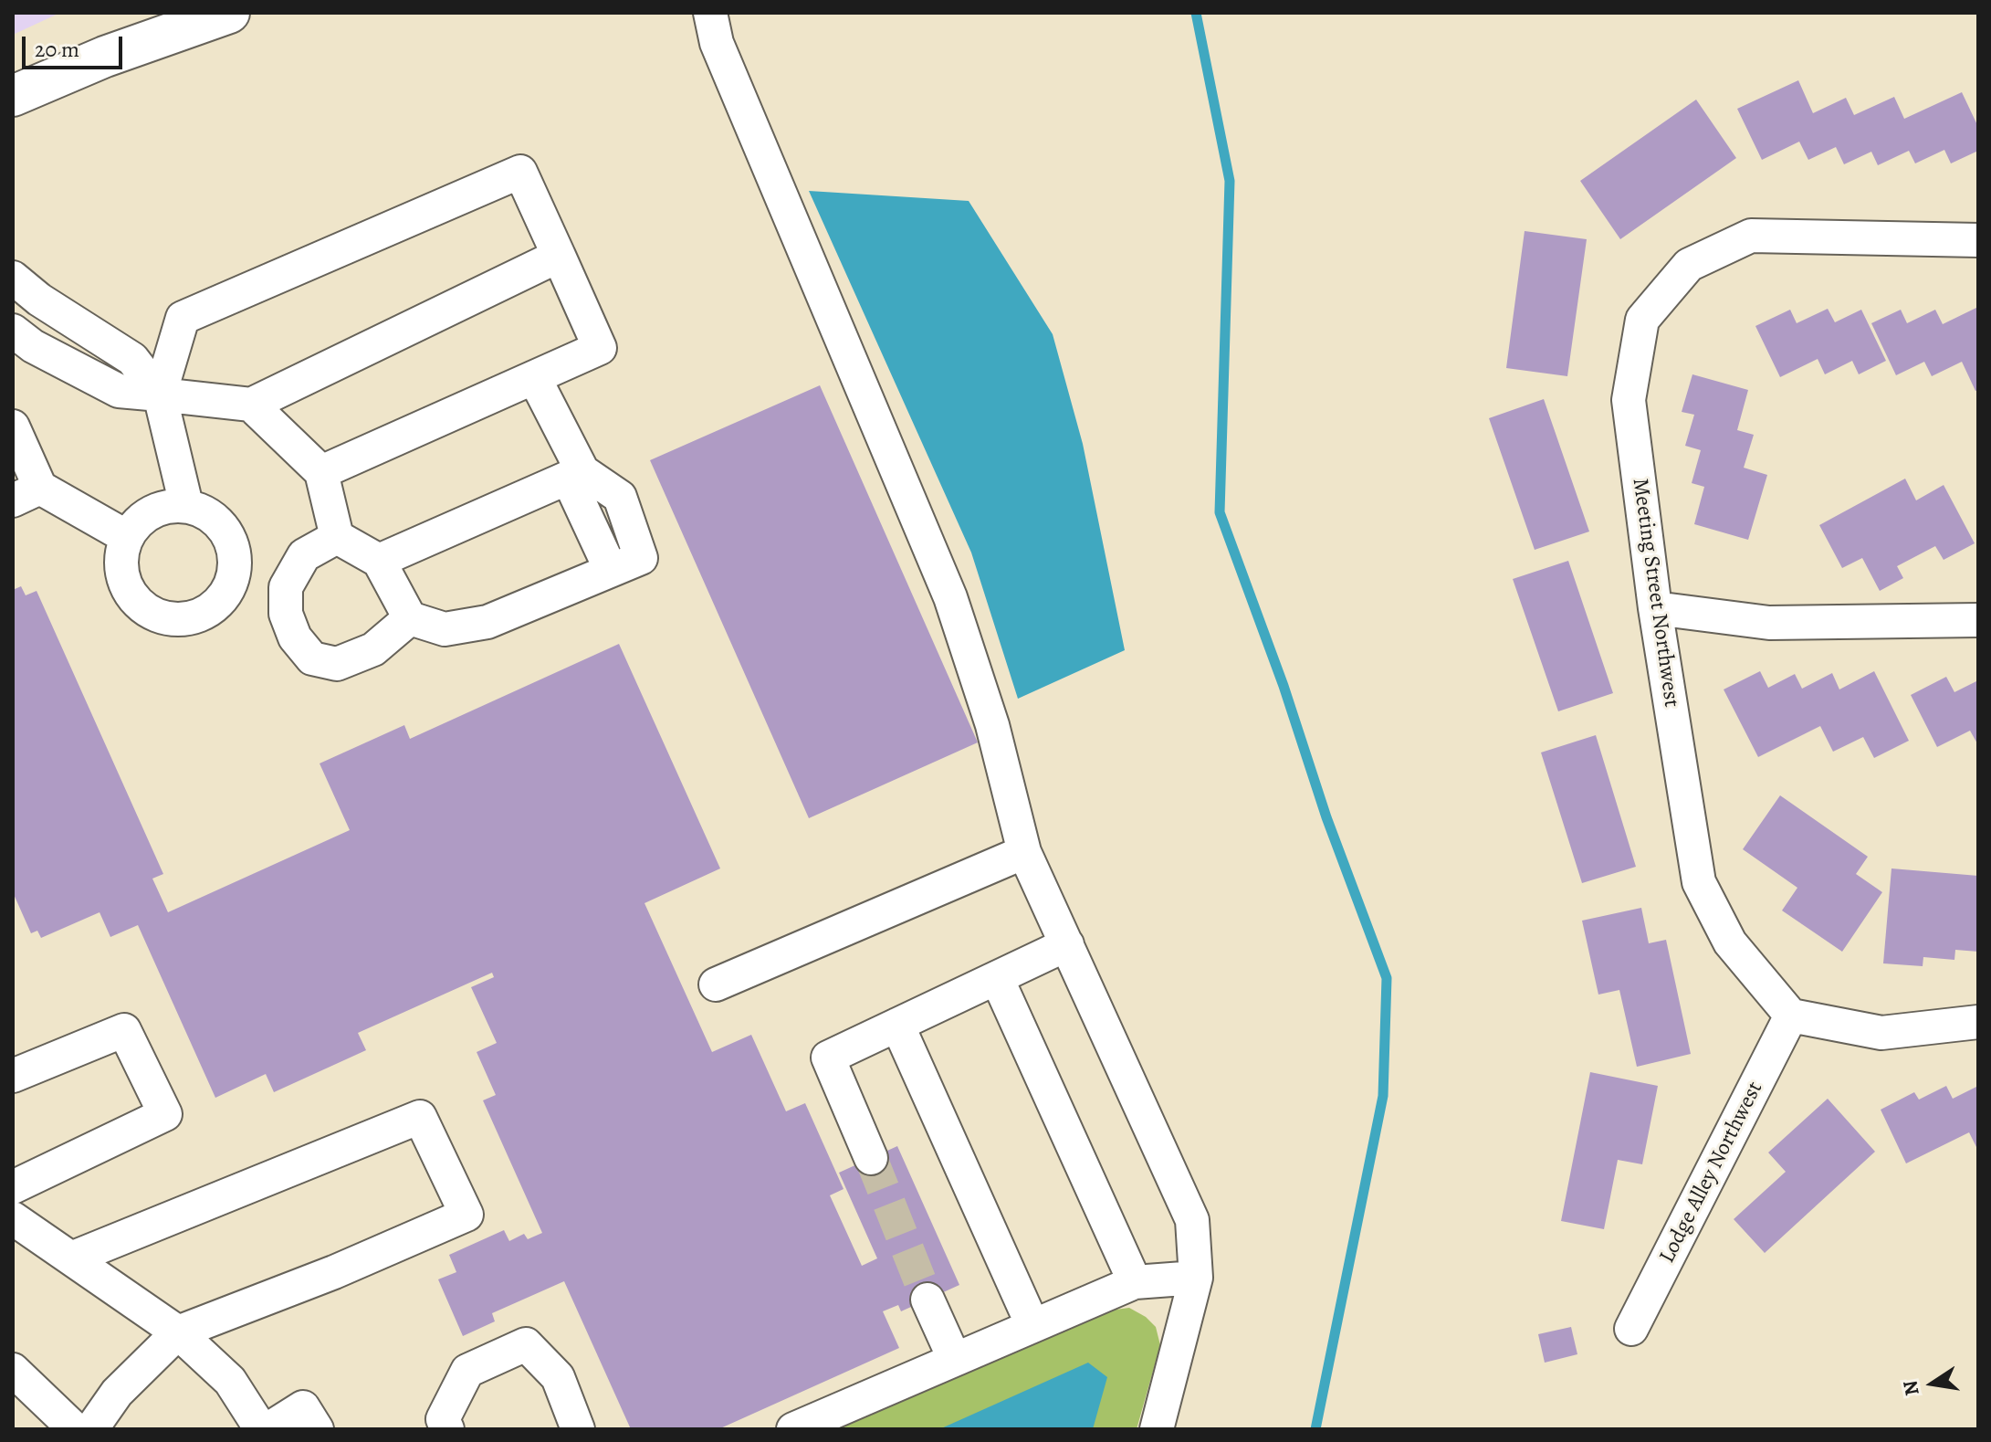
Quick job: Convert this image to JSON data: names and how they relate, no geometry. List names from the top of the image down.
{
  "streets": {
    "street": ["Meeting Street Northwest", "Lodge Alley Northwest"]
  },
  "crossings": [
    ["Meeting Street Northwest", "Lodge Alley Northwest"]
  ],
  "scale_bar": "20 m",
  "north": "left"
}
